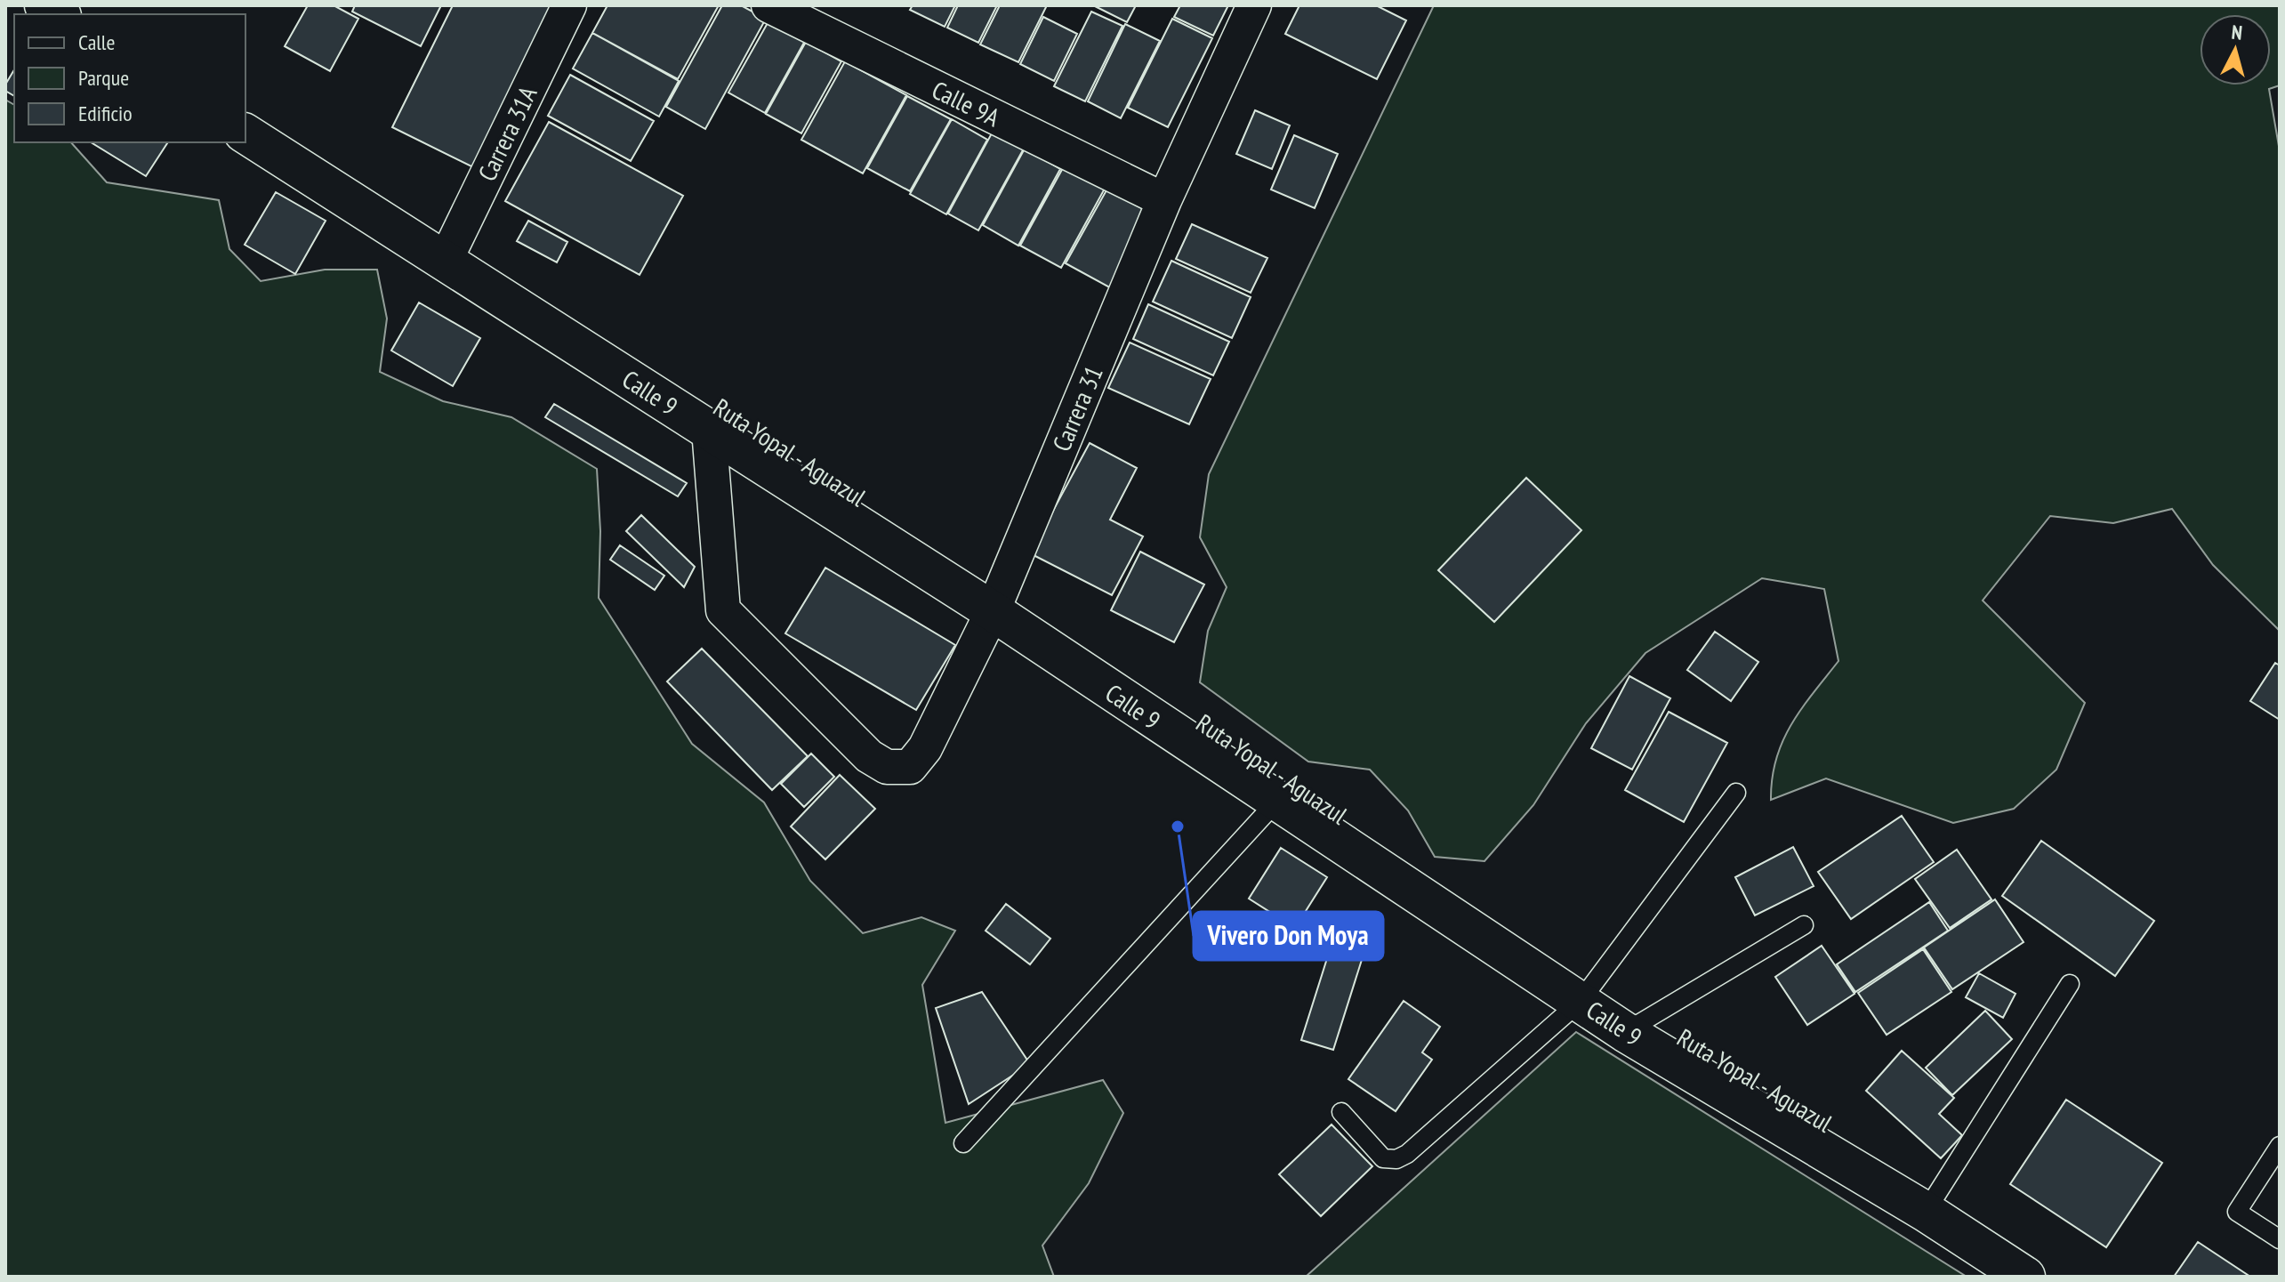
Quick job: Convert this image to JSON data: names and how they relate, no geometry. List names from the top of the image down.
{
  "streets": {
    "street": ["Calle 9A", "Carrera 31A", "Carrera 31"],
    "lane": ["Ruta Yopal - Aguazul"]
  },
  "crossings": [
    ["Calle 9A", "Carrera 31"],
    ["Carrera 31A", "Ruta Yopal - Aguazul"],
    ["Carrera 31", "Ruta Yopal - Aguazul"]
  ],
  "places": ["Vivero Don Moya"],
  "legend": ["Calle", "Parque", "Edificio"],
  "north": "top"
}
